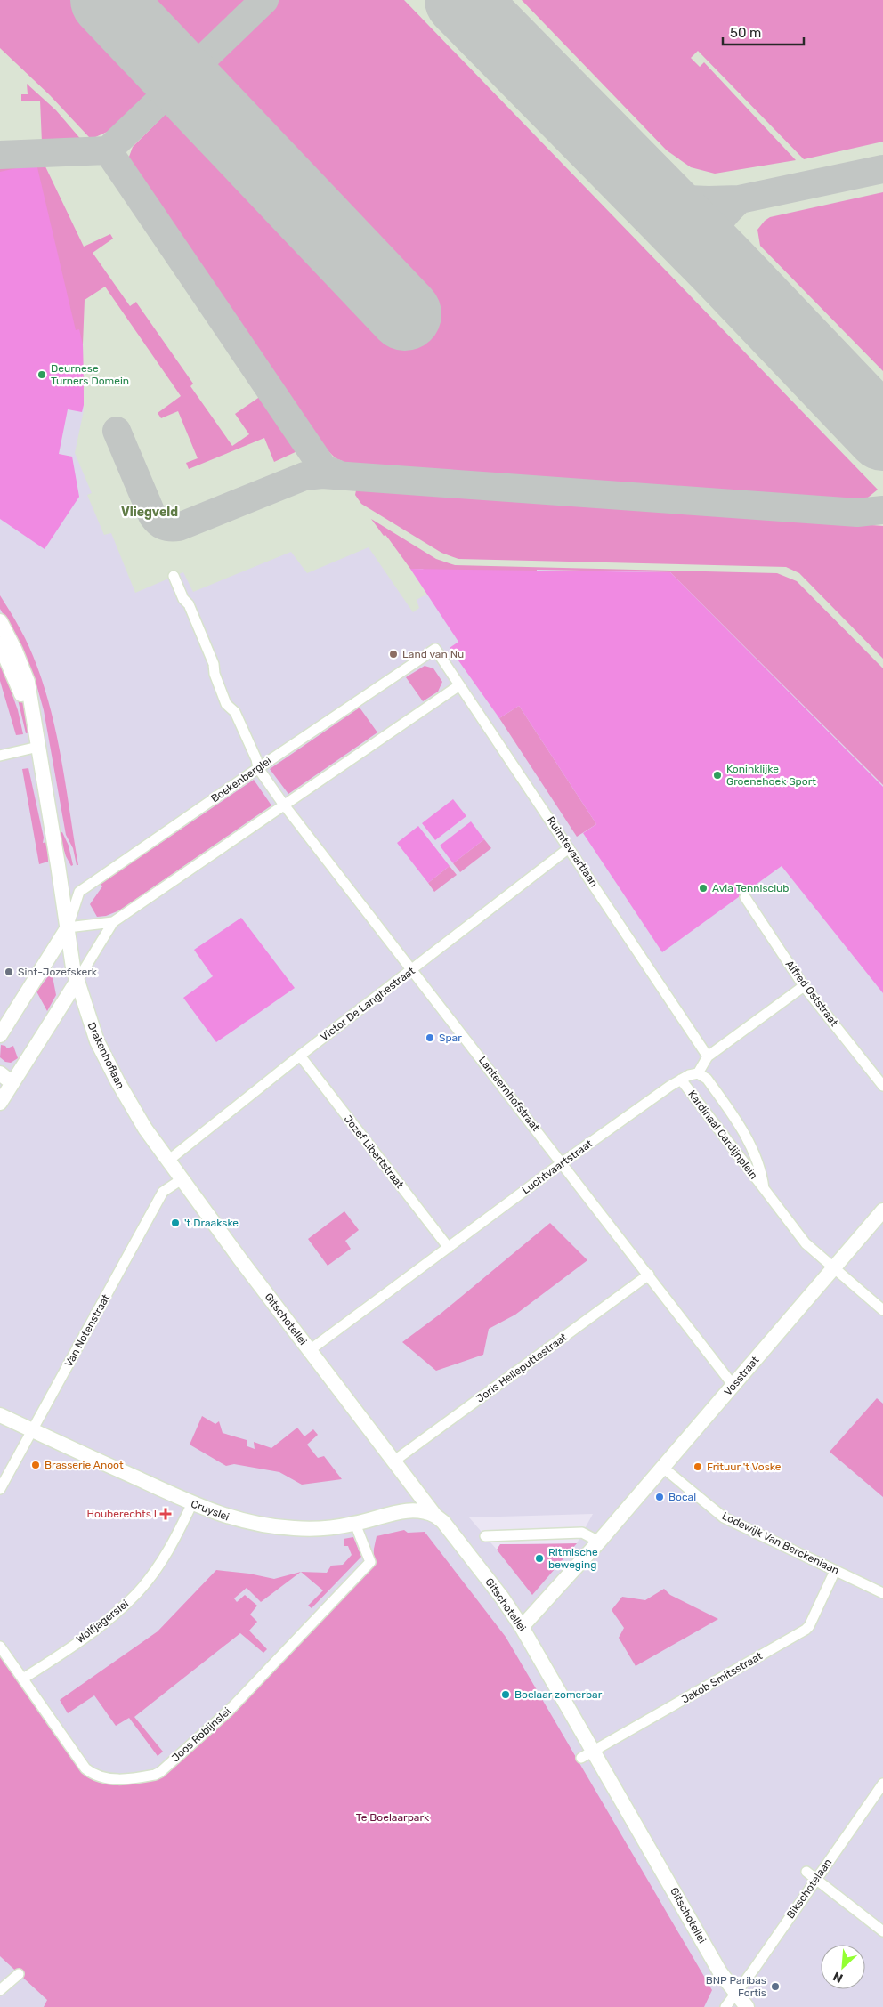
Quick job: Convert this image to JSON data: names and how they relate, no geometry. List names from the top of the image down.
{
  "streets": {
    "street": [
      "Boekenberglei",
      "Ruimtevaartlaan",
      "Alfred Oststraat",
      "Victor De Langhestraat",
      "Drakenhoflaan",
      "Lanteernhofstraat",
      "Kardinaal Cardijnplein",
      "Jozef Libertstraat",
      "Luchtvaartstraat",
      "Gitschotellei",
      "Van Notenstraat",
      "Joris Helleputtestraat",
      "Vosstraat",
      "Cruyslei",
      "Lodewijk Van Berckenlaan",
      "Wolfjagerslei",
      "Jakob Smitsstraat",
      "Joos Robijnslei",
      "Bikschotelaan"
    ]
  },
  "crossings": [
    ["Boekenberglei", "Ruimtevaartlaan"],
    ["Boekenberglei", "Drakenhoflaan"],
    ["Boekenberglei", "Lanteernhofstraat"],
    ["Ruimtevaartlaan", "Victor De Langhestraat"],
    ["Victor De Langhestraat", "Drakenhoflaan"],
    ["Victor De Langhestraat", "Lanteernhofstraat"],
    ["Victor De Langhestraat", "Jozef Libertstraat"],
    ["Drakenhoflaan", "Gitschotellei"],
    ["Drakenhoflaan", "Van Notenstraat"],
    ["Lanteernhofstraat", "Luchtvaartstraat"],
    ["Lanteernhofstraat", "Joris Helleputtestraat"],
    ["Lanteernhofstraat", "Vosstraat"],
    ["Kardinaal Cardijnplein", "Luchtvaartstraat"],
    ["Kardinaal Cardijnplein", "Vosstraat"],
    ["Jozef Libertstraat", "Luchtvaartstraat"],
    ["Luchtvaartstraat", "Gitschotellei"],
    ["Gitschotellei", "Joris Helleputtestraat"],
    ["Gitschotellei", "Vosstraat"],
    ["Gitschotellei", "Cruyslei"],
    ["Gitschotellei", "Jakob Smitsstraat"],
    ["Gitschotellei", "Bikschotelaan"],
    ["Van Notenstraat", "Cruyslei"],
    ["Vosstraat", "Lodewijk Van Berckenlaan"],
    ["Cruyslei", "Wolfjagerslei"],
    ["Cruyslei", "Joos Robijnslei"],
    ["Lodewijk Van Berckenlaan", "Jakob Smitsstraat"],
    ["Wolfjagerslei", "Joos Robijnslei"]
  ],
  "districts": ["Vliegveld"],
  "parks": ["Te Boelaarpark"],
  "places": {
    "other": [
      "Deurnese Turners Domein",
      "Land van Nu",
      "Koninklijke Groenehoek Sport",
      "Avia Tennisclub",
      "Sint-Jozefskerk",
      "Spar",
      "'t Draakske",
      "Brasserie Anoot",
      "Frituur 't Voske",
      "Bocal",
      "Ritmische beweging",
      "Boelaar zomerbar",
      "BNP Paribas Fortis"
    ],
    "health": ["Houberechts I"]
  },
  "scale_bar": "50 m",
  "north": "bottom left"
}
